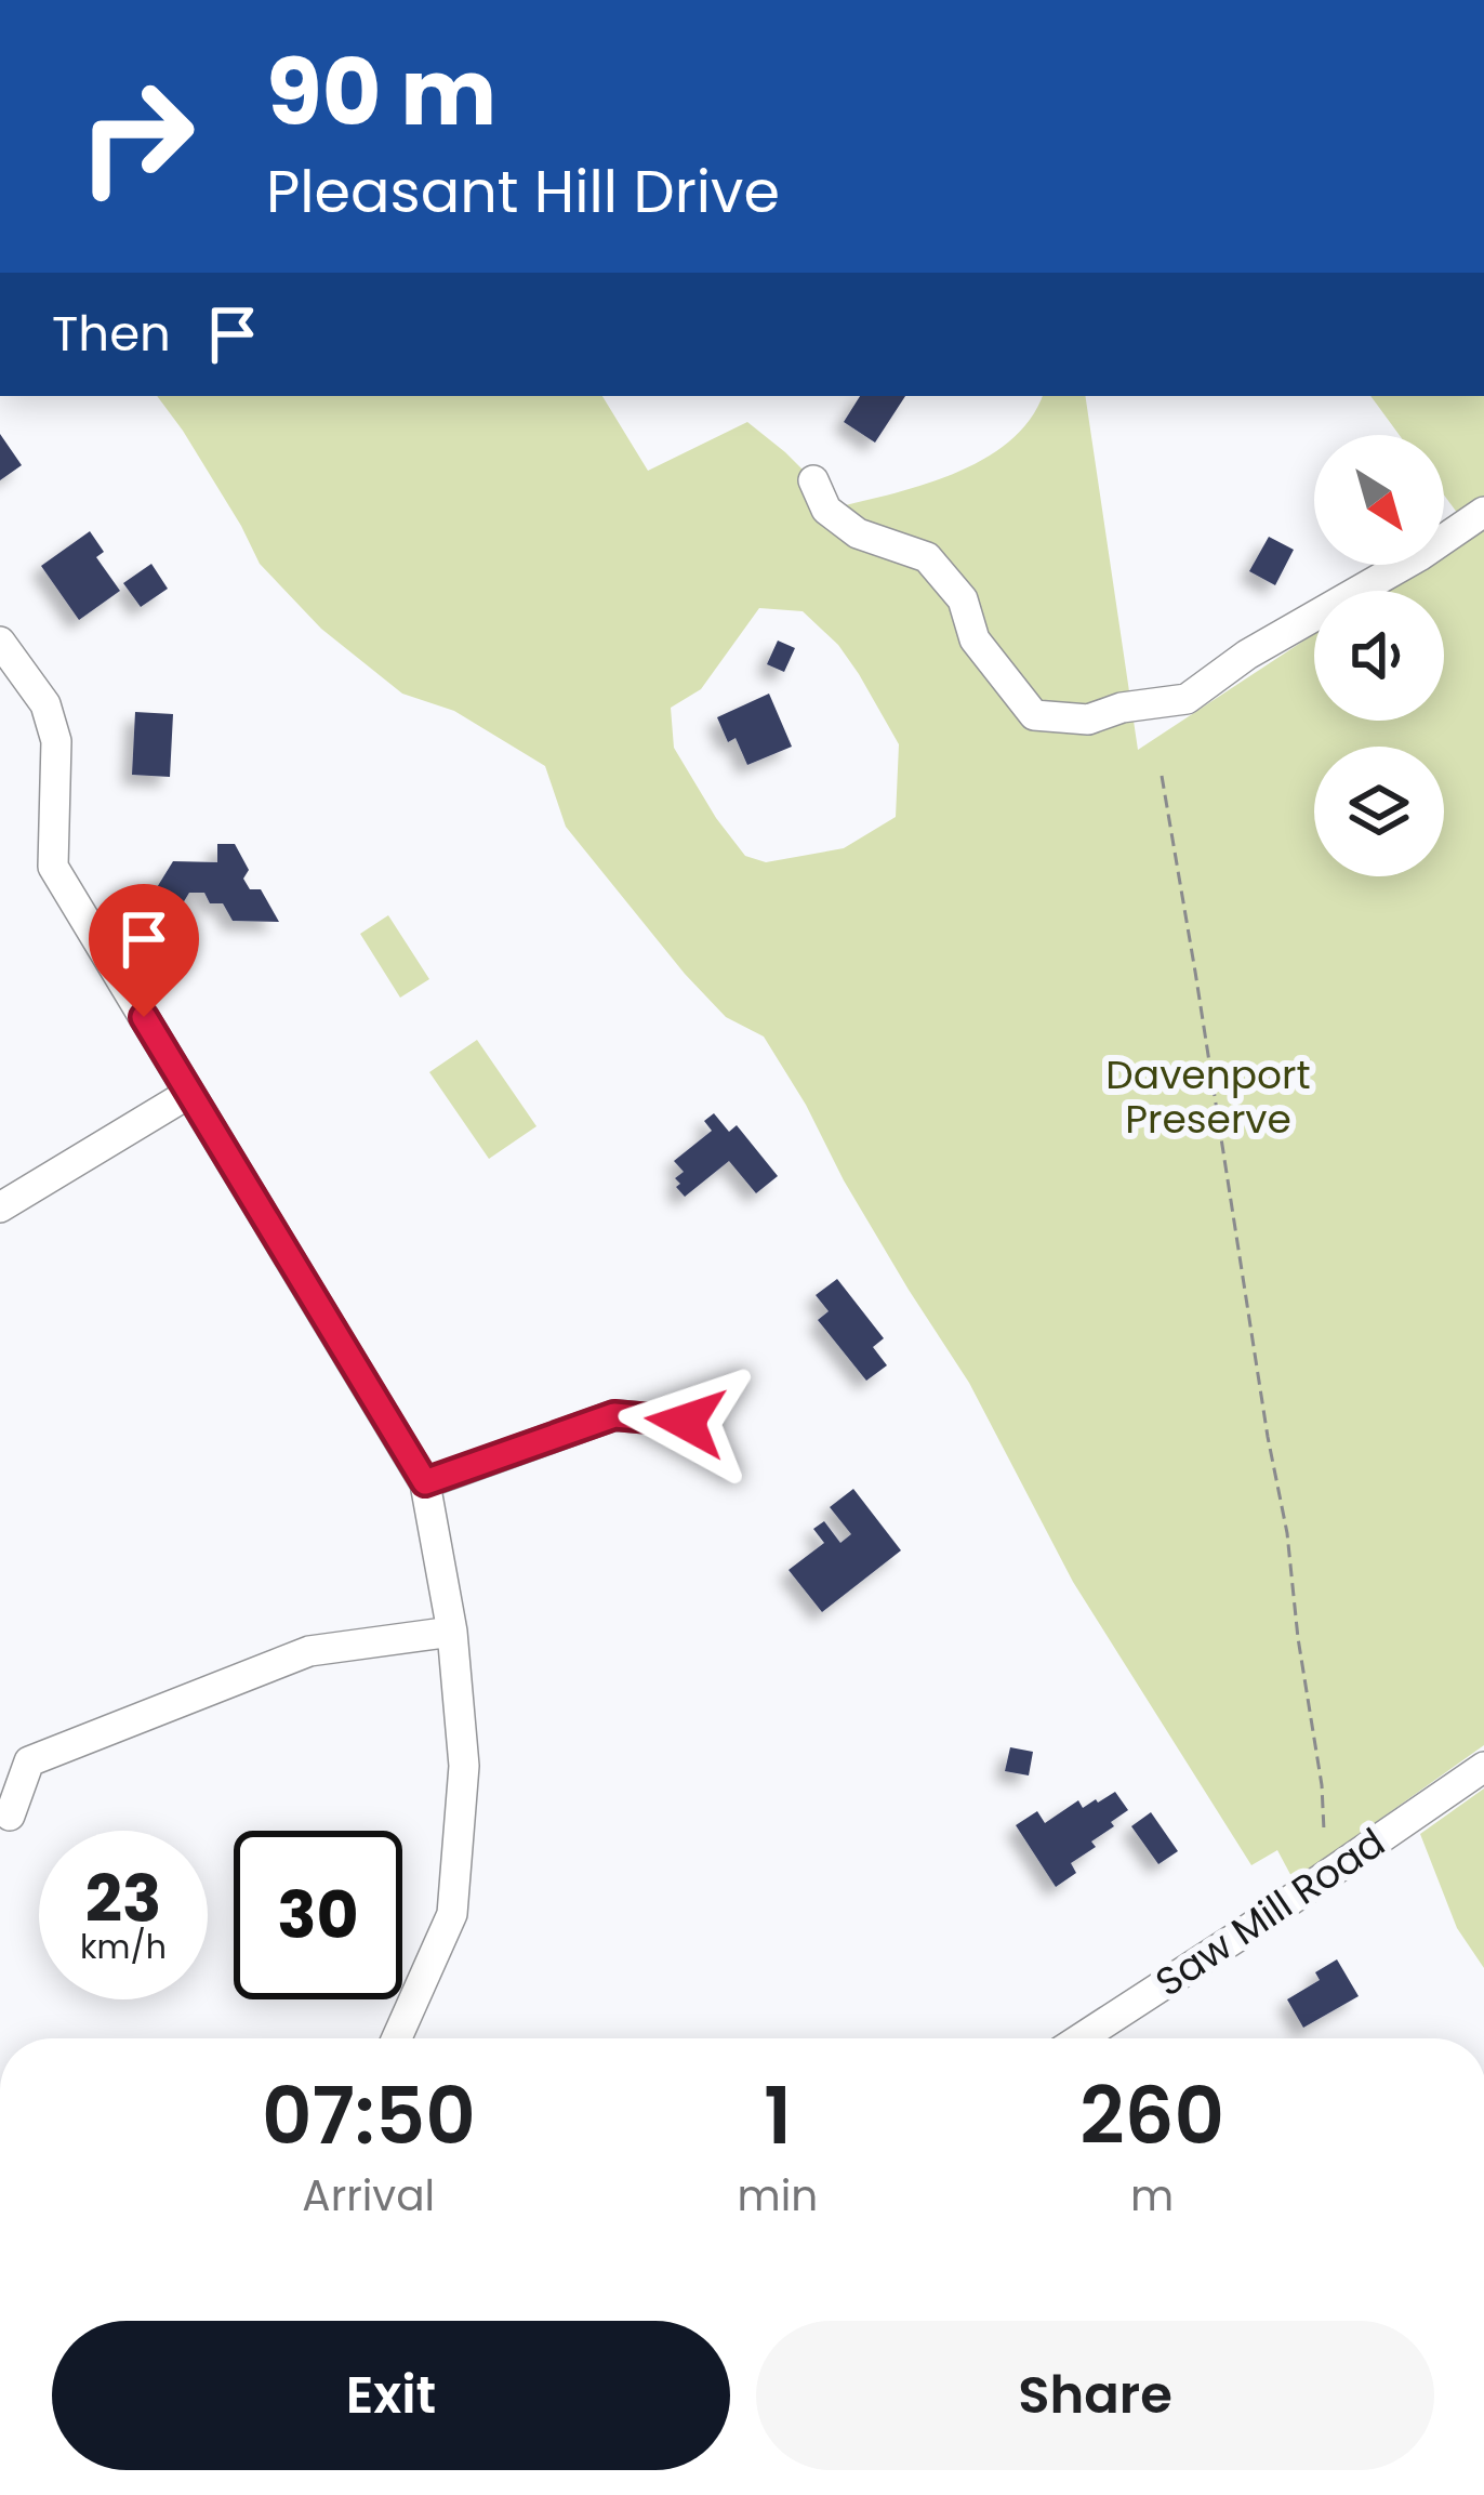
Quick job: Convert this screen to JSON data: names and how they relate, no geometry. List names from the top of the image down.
{
  "streets": {
    "street": ["Saw Mill Road"]
  },
  "parks": ["Davenport Preserve"],
  "north": "bottom right",
  "page": {
    "turn": ["90 m", "Pleasant Hill Drive"],
    "then": "Then",
    "speed": "23 km/h",
    "limit": "30",
    "eta": [
      "07:50",
      "Arrival",
      "1",
      "min",
      "260",
      "m"
    ],
    "buttons": ["Exit", "Share"]
  }
}
